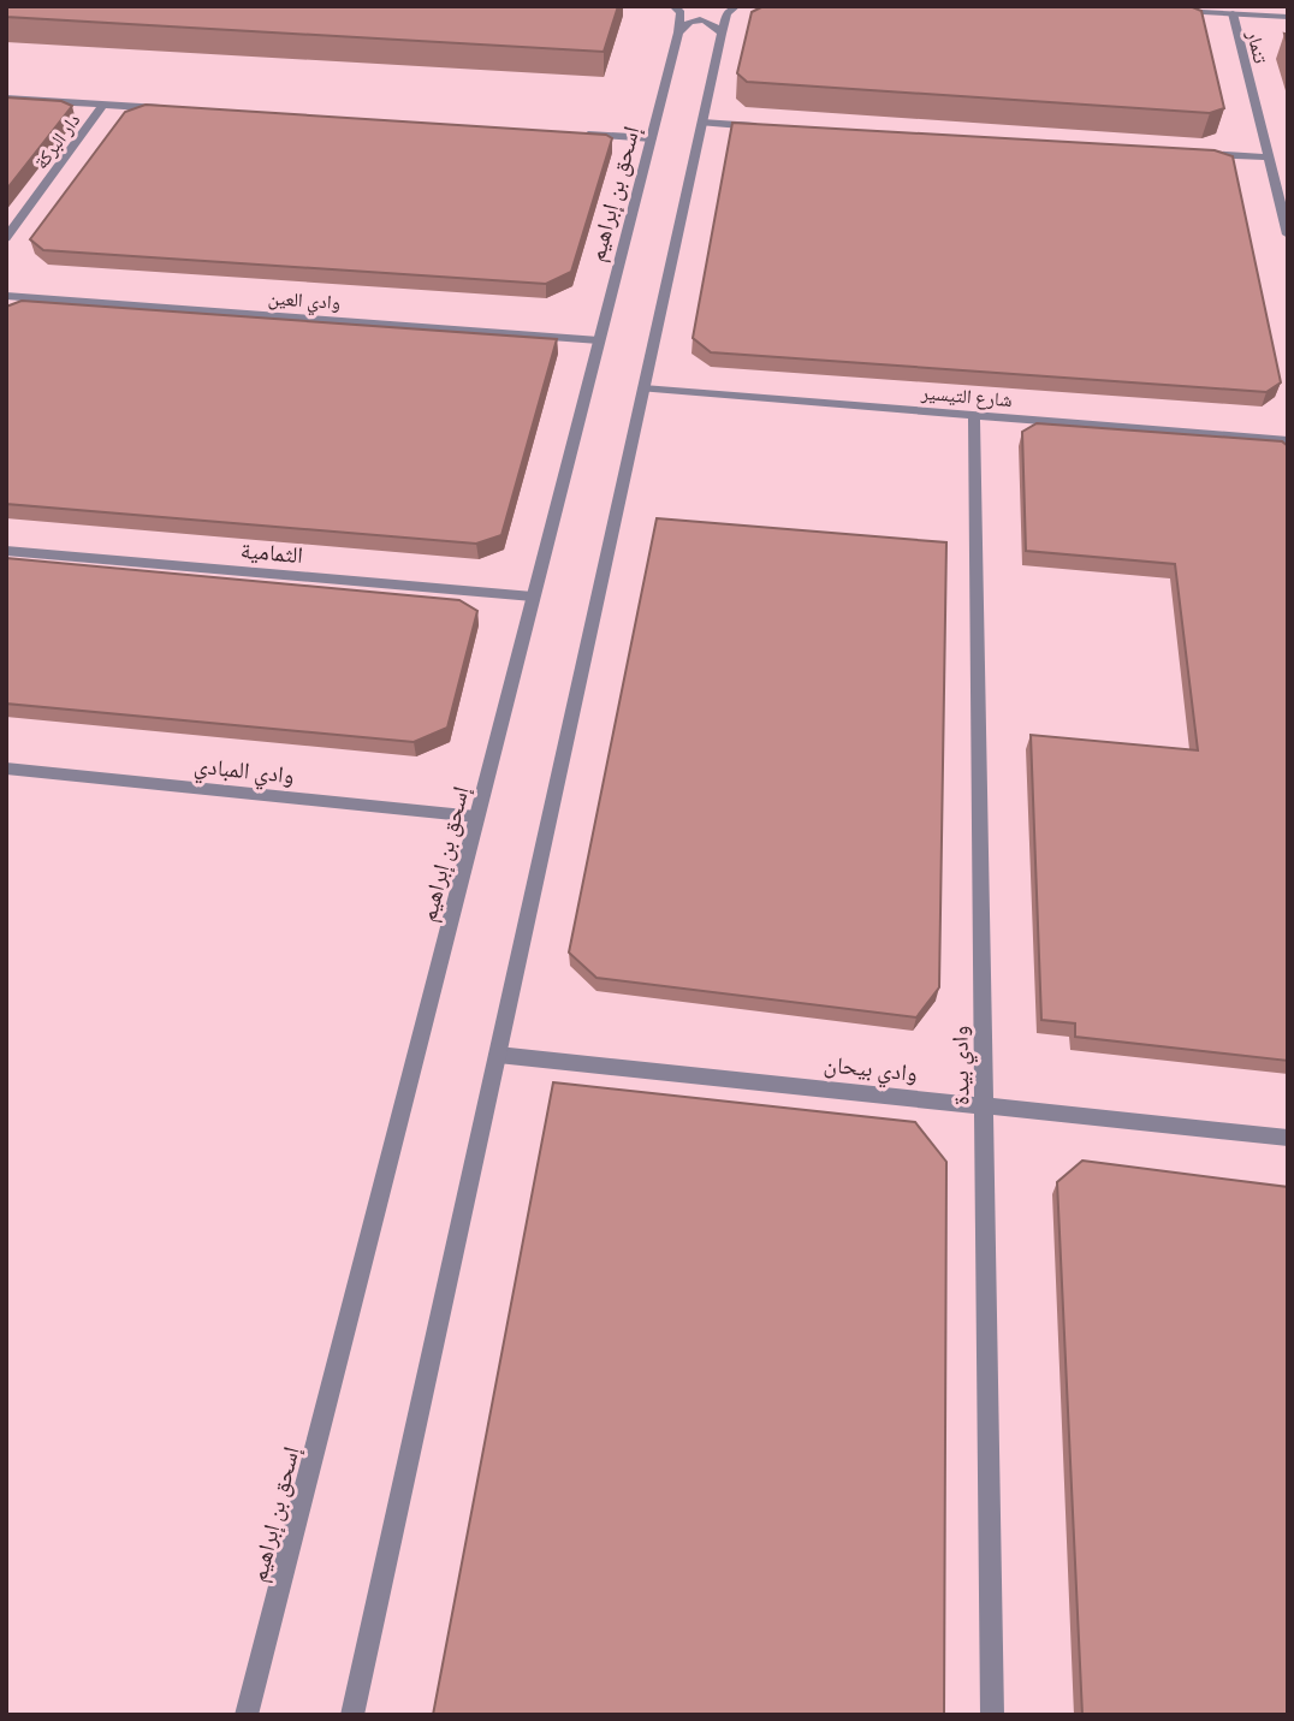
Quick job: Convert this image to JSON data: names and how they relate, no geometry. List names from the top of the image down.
{
  "streets": {
    "street": [
      "تنمار",
      "دار البركة",
      "إسحق بن إبراهيم",
      "وادي العين",
      "شارع التيسير",
      "الثمامية",
      "وادي المبادي",
      "وادي بيدة",
      "وادي بيحان"
    ]
  },
  "crossings": [
    ["إسحق بن إبراهيم", "وادي العين"],
    ["إسحق بن إبراهيم", "الثمامية"],
    ["إسحق بن إبراهيم", "وادي المبادي"],
    ["شارع التيسير", "وادي بيدة"],
    ["وادي بيدة", "وادي بيحان"]
  ]
}
